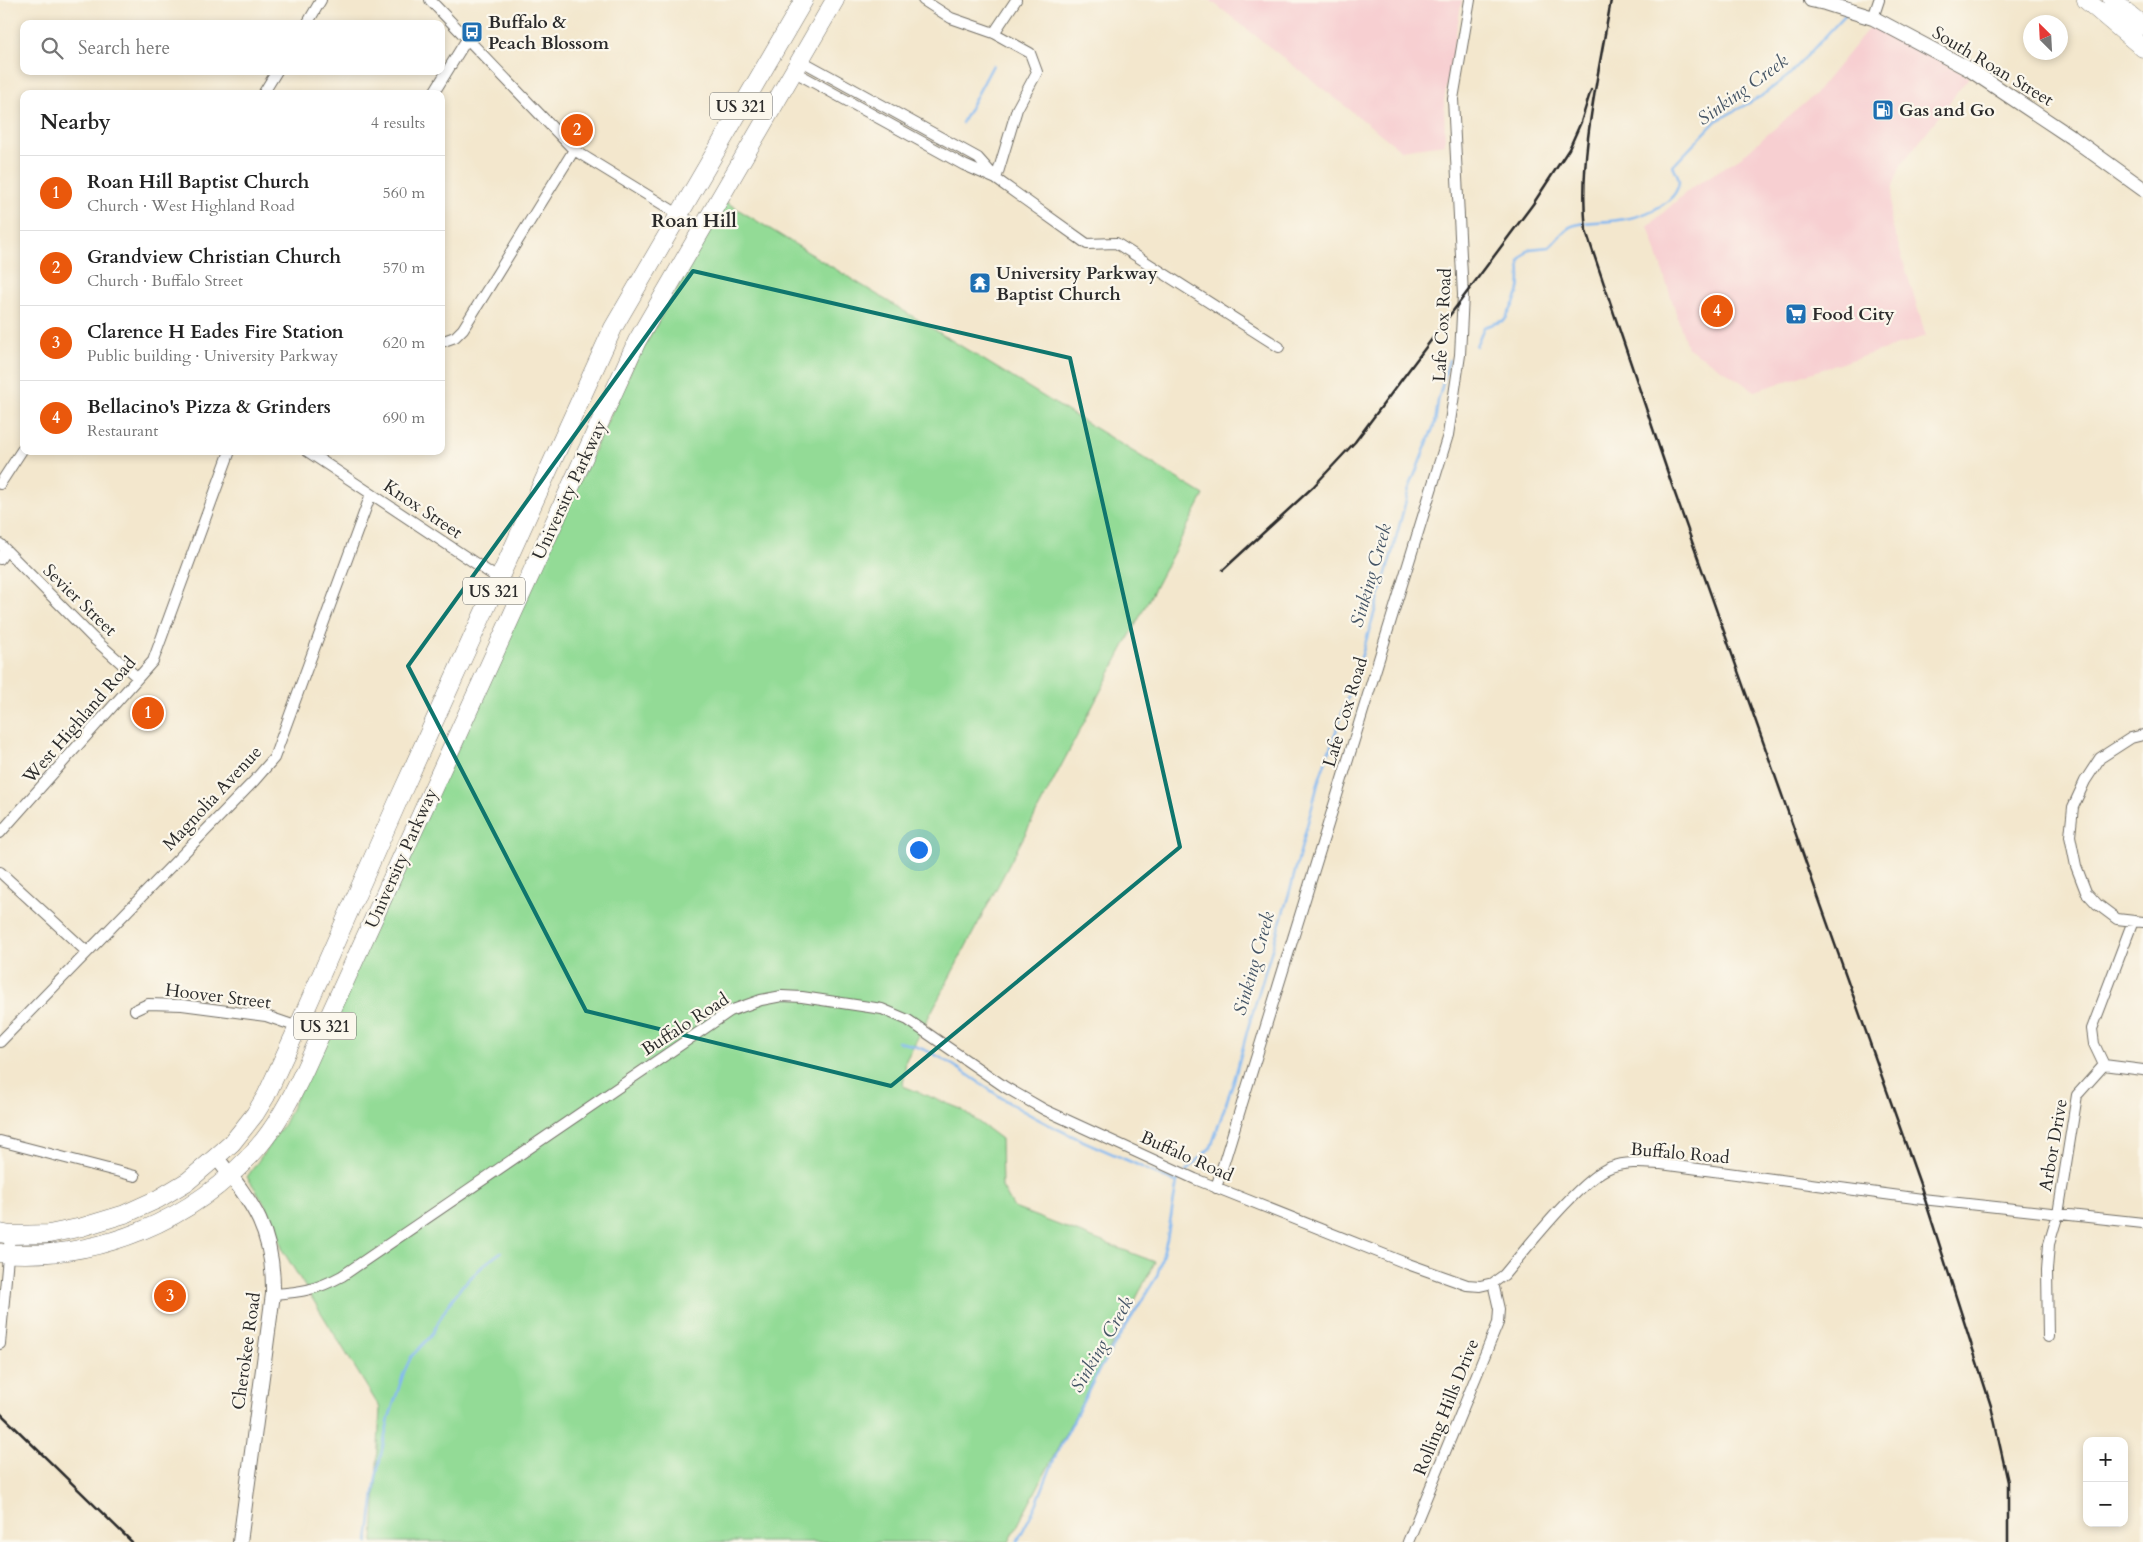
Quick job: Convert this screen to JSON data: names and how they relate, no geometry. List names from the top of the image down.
{
  "streets": {
    "highway": ["US 321", "University Parkway"],
    "main road": ["South Roan Street", "Cherokee Road"],
    "street": [
      "Lafe Cox Road",
      "Knox Street",
      "Sevier Street",
      "West Highland Road",
      "Magnolia Avenue",
      "Hoover Street",
      "Buffalo Road",
      "Arbor Drive",
      "Rolling Hills Drive"
    ]
  },
  "crossings": [
    ["Lafe Cox Road", "Buffalo Road"],
    ["University Parkway", "Knox Street"],
    ["University Parkway", "Hoover Street"],
    ["University Parkway", "Cherokee Road"],
    ["Knox Street", "Magnolia Avenue"],
    ["Sevier Street", "West Highland Road"],
    ["Buffalo Road", "Arbor Drive"],
    ["Buffalo Road", "Cherokee Road"],
    ["Buffalo Road", "Rolling Hills Drive"]
  ],
  "districts": ["Roan Hill"],
  "water": ["Sinking Creek"],
  "places": {
    "bus stop": ["Buffalo & Peach Blossom"],
    "fuel station": ["Gas and Go"],
    "temple": ["University Parkway Baptist Church"],
    "supermarket": ["Food City"]
  },
  "north": "top left",
  "page": {
    "search": "Search here",
    "heading": ["Nearby", "4 results"],
    "pins": [
      "2",
      "4",
      "1",
      "3"
    ],
    "list": [
      {
        "mark": "1",
        "name": "Roan Hill Baptist Church",
        "note": "Church · West Highland Road",
        "value": "560 m"
      },
      {
        "mark": "2",
        "name": "Grandview Christian Church",
        "note": "Church · Buffalo Street",
        "value": "570 m"
      },
      {
        "mark": "3",
        "name": "Clarence H Eades Fire Station",
        "note": "Public building · University Parkway",
        "value": "620 m"
      },
      {
        "mark": "4",
        "name": "Bellacino's Pizza & Grinders",
        "note": "Restaurant",
        "value": "690 m"
      }
    ],
    "map_buttons": ["+", "−"]
  }
}
